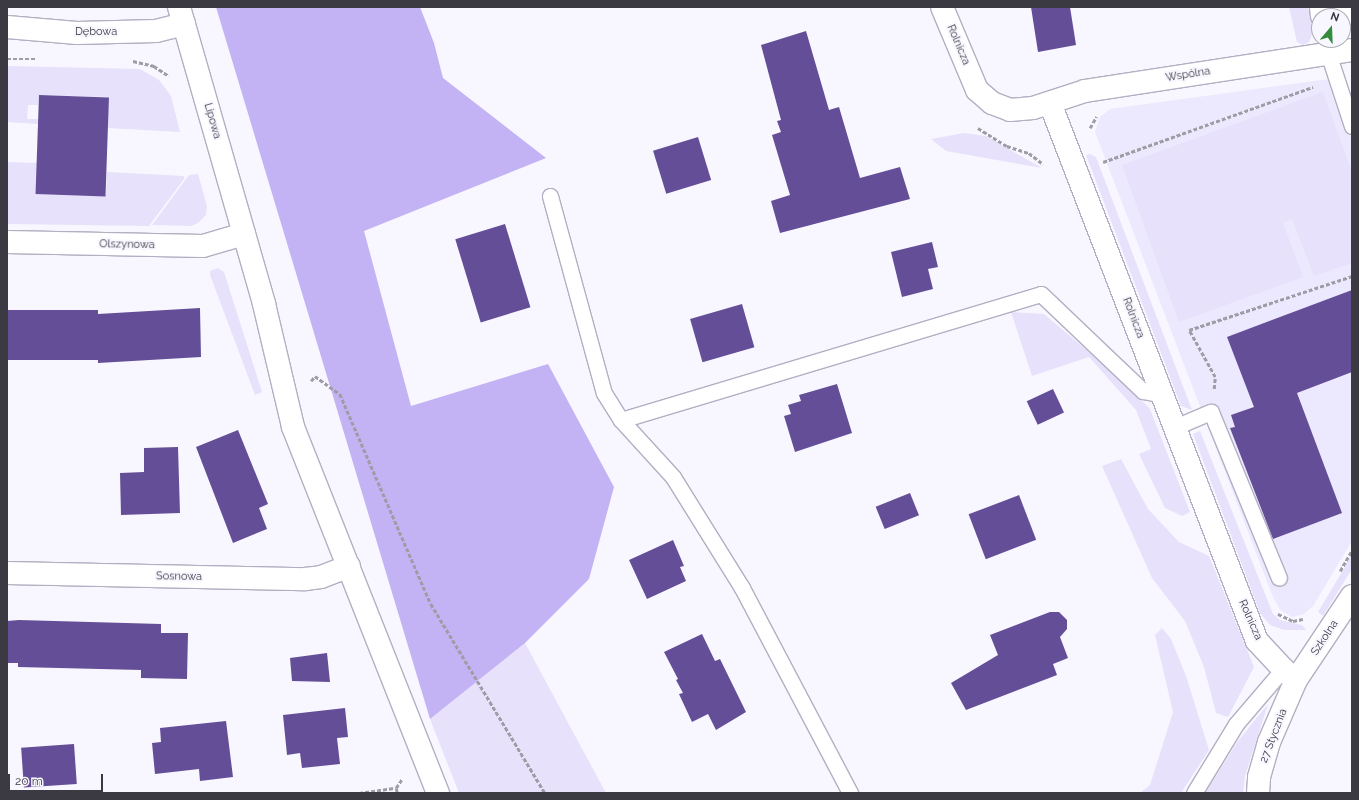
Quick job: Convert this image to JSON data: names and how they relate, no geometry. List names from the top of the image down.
{
  "streets": {
    "street": [
      "Dębowa",
      "Rolnicza",
      "Wspólna",
      "Lipowa",
      "Olszynowa",
      "Sosnowa",
      "Szkolna",
      "27 Stycznia"
    ]
  },
  "crossings": [
    ["Dębowa", "Lipowa"],
    ["Rolnicza", "Wspólna"],
    ["Rolnicza", "Szkolna"],
    ["Rolnicza", "27 Stycznia"],
    ["Lipowa", "Olszynowa"],
    ["Lipowa", "Sosnowa"],
    ["Szkolna", "27 Stycznia"]
  ],
  "scale_bar": "20 m",
  "north": "top"
}
